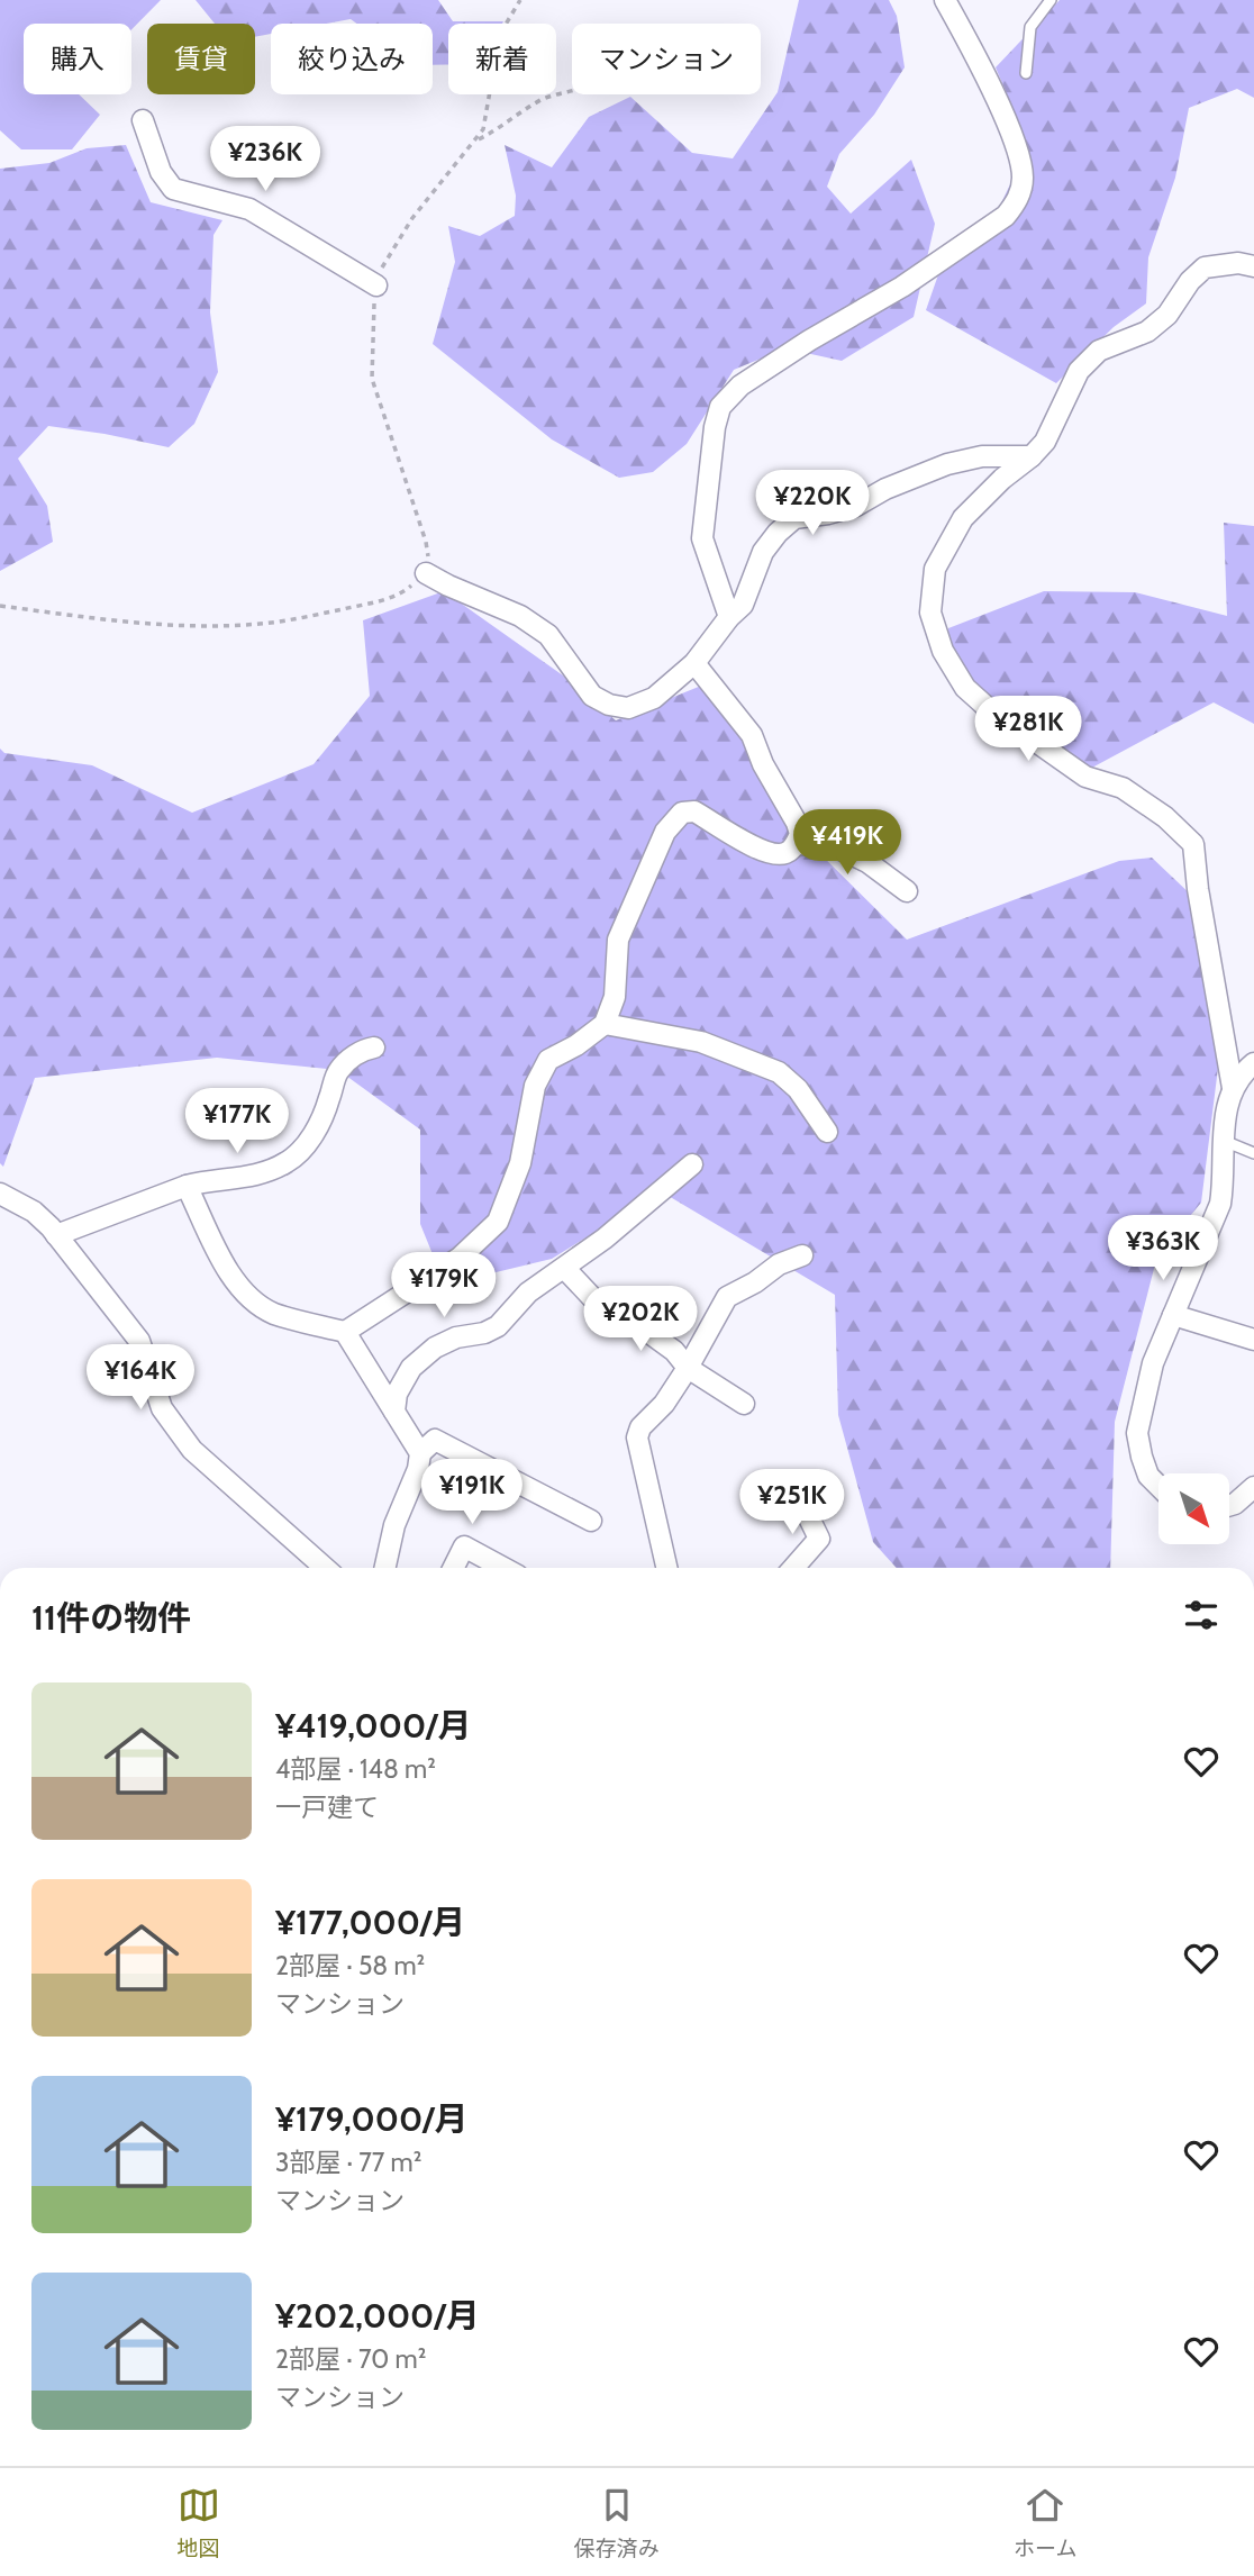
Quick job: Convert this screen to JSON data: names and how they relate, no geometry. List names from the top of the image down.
{
  "north": "bottom right",
  "page": {
    "chip": [
      "購入",
      "賃貸",
      "絞り込み",
      "新着",
      "マンション"
    ],
    "price": [
      "¥236K",
      "¥220K",
      "¥281K",
      "¥419K",
      "¥177K",
      "¥363K",
      "¥179K",
      "¥202K",
      "¥164K",
      "¥191K",
      "¥251K"
    ],
    "heading": "11件の物件",
    "list": [
      {
        "name": "¥419,000/月",
        "note": "4部屋 · 148 m² · 一戸建て"
      },
      {
        "name": "¥177,000/月",
        "note": "2部屋 · 58 m² · マンション"
      },
      {
        "name": "¥179,000/月",
        "note": "3部屋 · 77 m² · マンション"
      },
      {
        "name": "¥202,000/月",
        "note": "2部屋 · 70 m² · マンション"
      }
    ],
    "tabs": ["地図", "保存済み", "ホーム"]
  }
}
